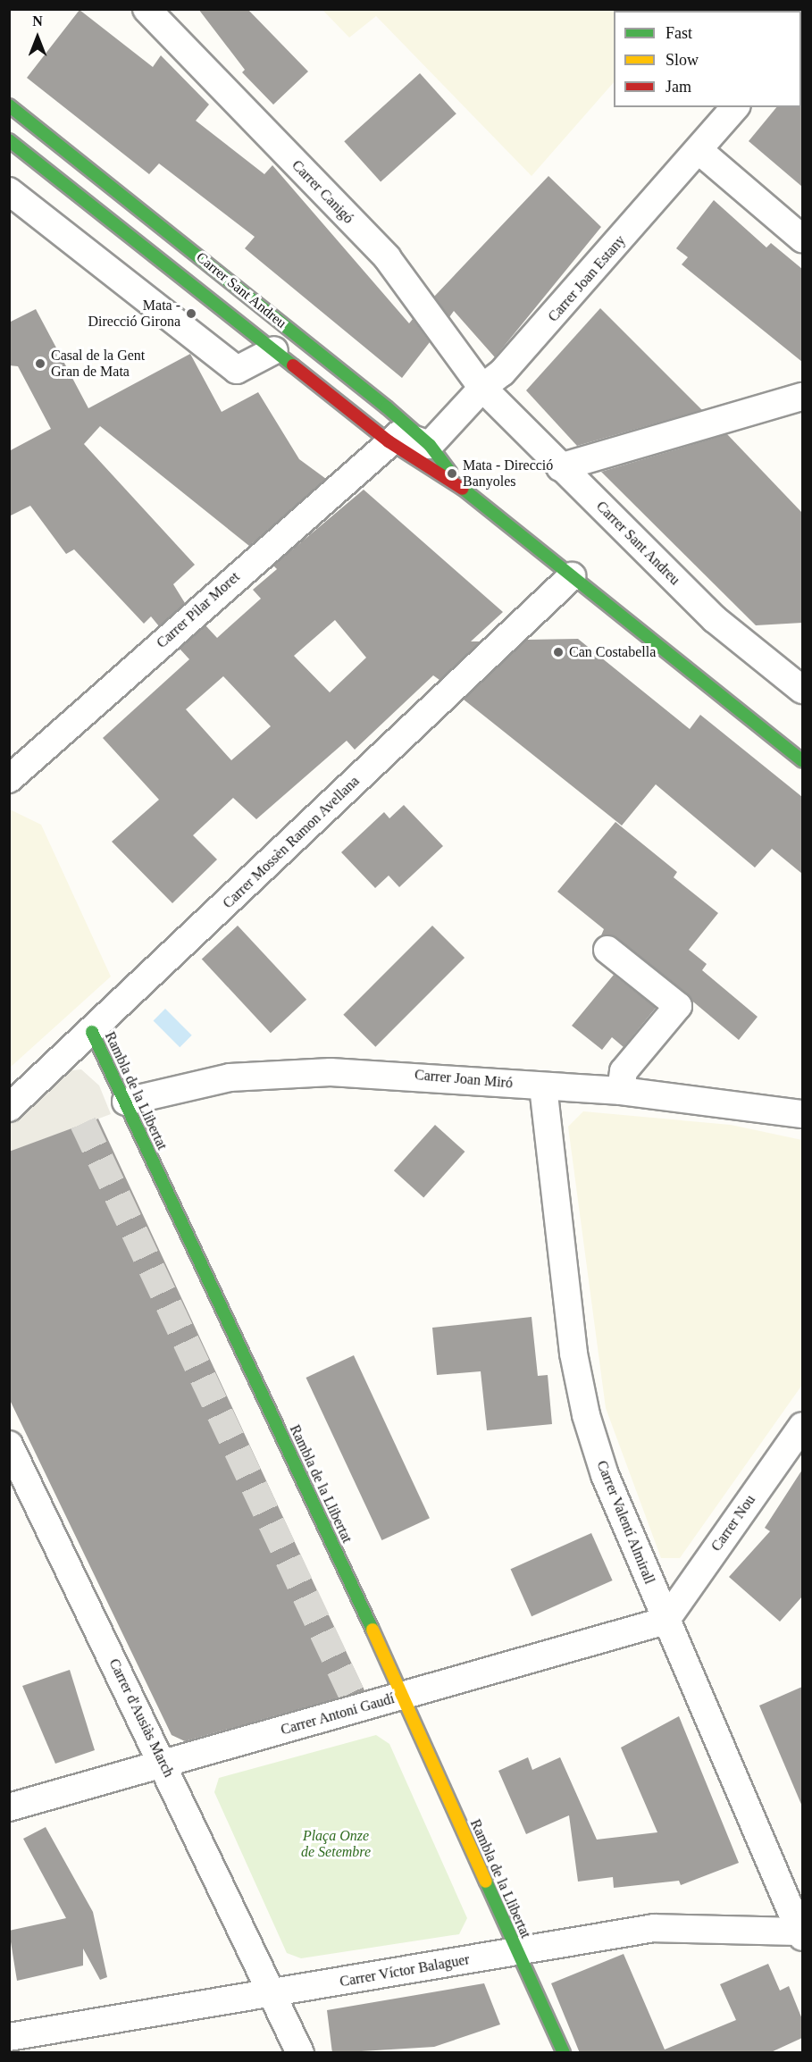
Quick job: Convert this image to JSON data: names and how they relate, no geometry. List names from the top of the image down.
{
  "streets": {
    "main road": ["Carrer Sant Andreu", "Rambla de la Llibertat"],
    "street": [
      "Carrer Canigó",
      "Carrer Joan Estany",
      "Carrer Pilar Moret",
      "Carrer Mossèn Ramon Avellana",
      "Carrer Joan Miró",
      "Carrer Valentí Almirall",
      "Carrer Nou",
      "Carrer Antoni Gaudí",
      "Carrer d'Ausiàs March",
      "Carrer Víctor Balaguer"
    ]
  },
  "crossings": [
    ["Carrer Canigó", "Carrer Joan Estany"],
    ["Carrer Canigó", "Carrer Sant Andreu"],
    ["Carrer Joan Estany", "Carrer Sant Andreu"],
    ["Carrer Sant Andreu", "Carrer Pilar Moret"],
    ["Carrer Sant Andreu", "Carrer Mossèn Ramon Avellana"],
    ["Carrer Mossèn Ramon Avellana", "Rambla de la Llibertat"],
    ["Carrer Joan Miró", "Rambla de la Llibertat"],
    ["Carrer Joan Miró", "Carrer Valentí Almirall"],
    ["Rambla de la Llibertat", "Carrer Antoni Gaudí"],
    ["Rambla de la Llibertat", "Carrer Víctor Balaguer"],
    ["Carrer Valentí Almirall", "Carrer Nou"],
    ["Carrer Valentí Almirall", "Carrer Antoni Gaudí"],
    ["Carrer Valentí Almirall", "Carrer Víctor Balaguer"],
    ["Carrer Nou", "Carrer Antoni Gaudí"],
    ["Carrer Antoni Gaudí", "Carrer d'Ausiàs March"],
    ["Carrer d'Ausiàs March", "Carrer Víctor Balaguer"]
  ],
  "parks": ["Plaça Onze de Setembre"],
  "places": [
    "Mata - Direcció Girona",
    "Casal de la Gent Gran de Mata",
    "Mata - Direcció Banyoles",
    "Can Costabella"
  ],
  "legend": ["Fast", "Slow", "Jam"],
  "north": "top"
}
